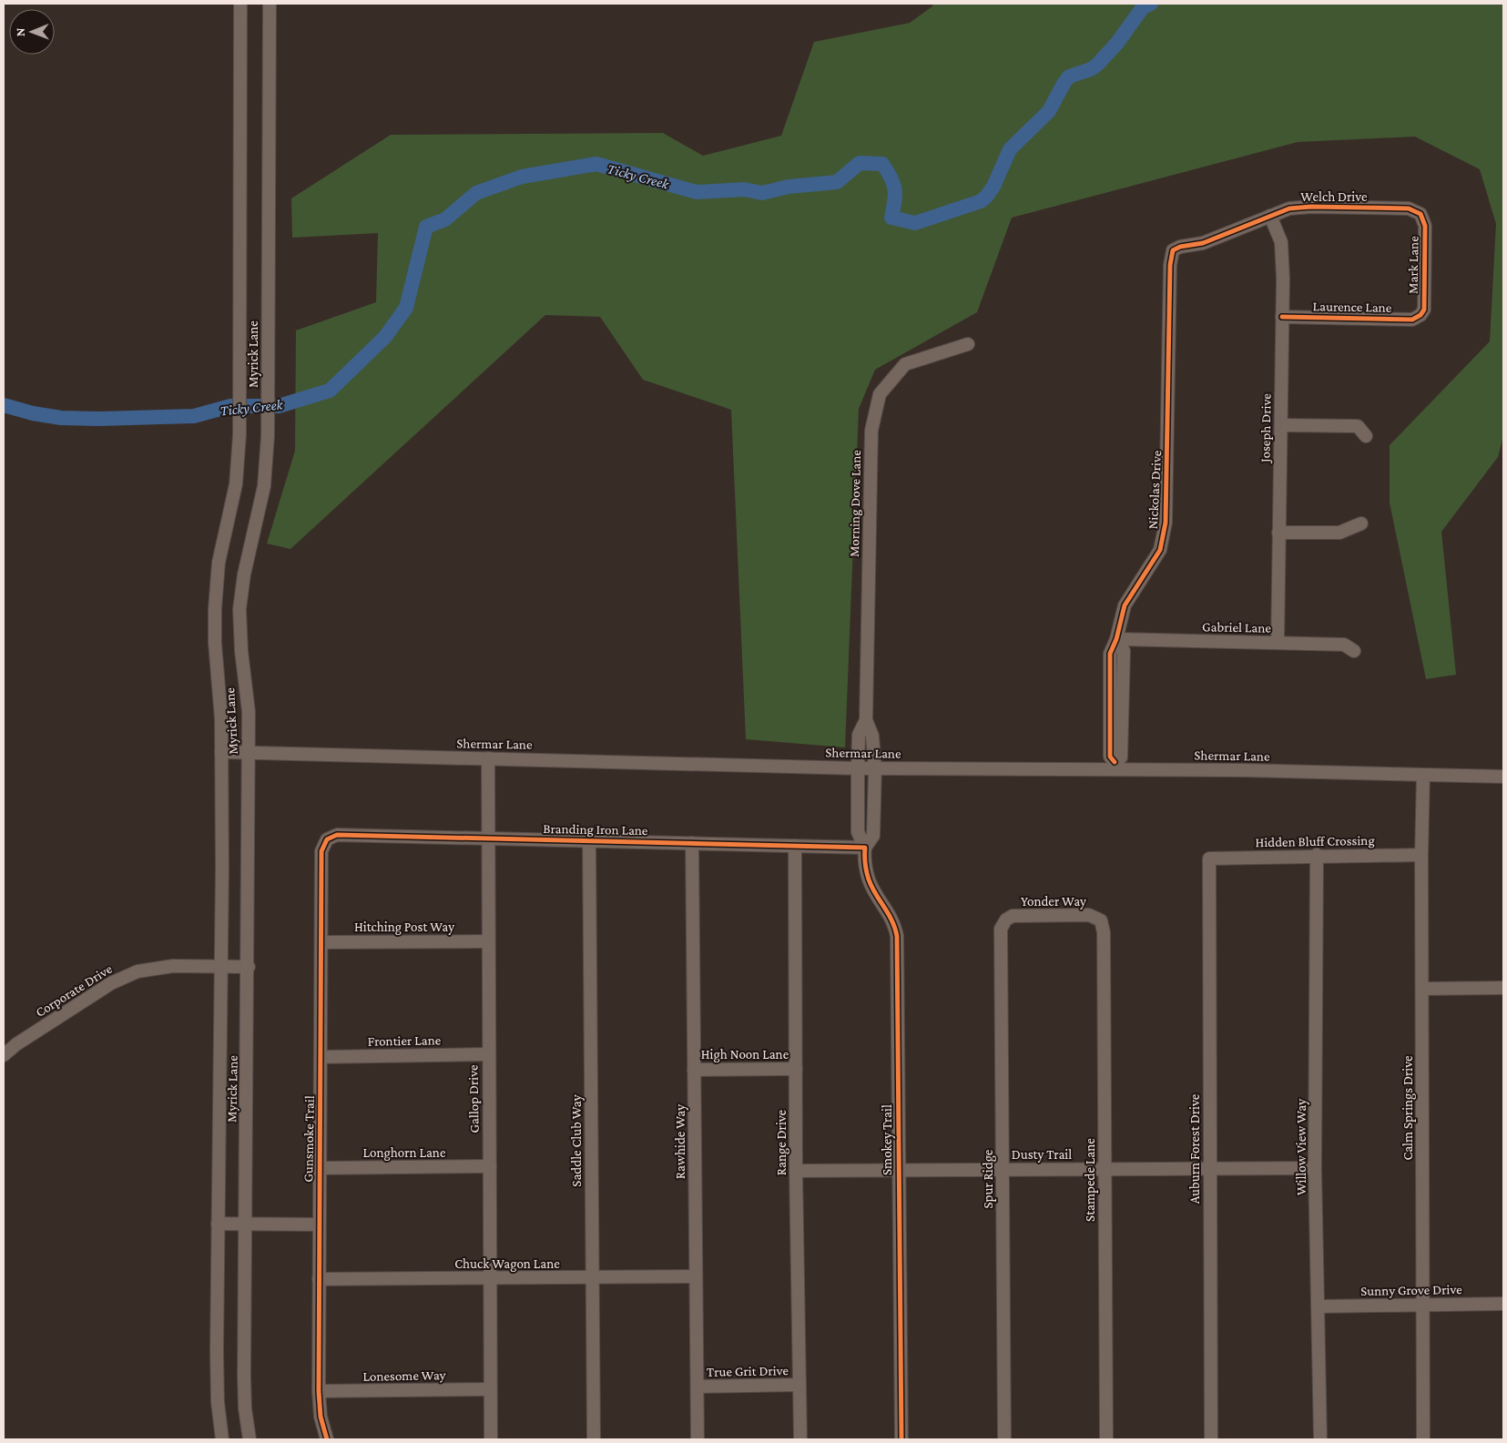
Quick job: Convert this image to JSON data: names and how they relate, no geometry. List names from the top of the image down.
{
  "streets": {
    "street": [
      "Welch Drive",
      "Mark Lane",
      "Laurence Lane",
      "Myrick Lane",
      "Joseph Drive",
      "Nickolas Drive",
      "Morning Dove Lane",
      "Gabriel Lane",
      "Shermar Lane",
      "Branding Iron Lane",
      "Hidden Bluff Crossing",
      "Yonder Way",
      "Hitching Post Way",
      "Corporate Drive",
      "Frontier Lane",
      "High Noon Lane",
      "Gallop Drive",
      "Calm Springs Drive",
      "Gunsmoke Trail",
      "Smokey Trail",
      "Saddle Club Way",
      "Rawhide Way",
      "Range Drive",
      "Willow View Way",
      "Auburn Forest Drive",
      "Longhorn Lane",
      "Dusty Trail",
      "Spur Ridge",
      "Stampede Lane",
      "Chuck Wagon Lane",
      "Sunny Grove Drive",
      "True Grit Drive",
      "Lonesome Way"
    ]
  },
  "crossings": [
    ["Welch Drive", "Mark Lane"],
    ["Welch Drive", "Joseph Drive"],
    ["Welch Drive", "Nickolas Drive"],
    ["Mark Lane", "Laurence Lane"],
    ["Laurence Lane", "Joseph Drive"],
    ["Myrick Lane", "Shermar Lane"],
    ["Myrick Lane", "Corporate Drive"],
    ["Joseph Drive", "Gabriel Lane"],
    ["Nickolas Drive", "Gabriel Lane"],
    ["Morning Dove Lane", "Shermar Lane"],
    ["Morning Dove Lane", "Smokey Trail"],
    ["Shermar Lane", "Gallop Drive"],
    ["Shermar Lane", "Calm Springs Drive"],
    ["Shermar Lane", "Smokey Trail"],
    ["Branding Iron Lane", "Gallop Drive"],
    ["Branding Iron Lane", "Gunsmoke Trail"],
    ["Branding Iron Lane", "Smokey Trail"],
    ["Branding Iron Lane", "Saddle Club Way"],
    ["Branding Iron Lane", "Rawhide Way"],
    ["Branding Iron Lane", "Range Drive"],
    ["Hidden Bluff Crossing", "Calm Springs Drive"],
    ["Hidden Bluff Crossing", "Willow View Way"],
    ["Hidden Bluff Crossing", "Auburn Forest Drive"],
    ["Yonder Way", "Spur Ridge"],
    ["Yonder Way", "Stampede Lane"],
    ["Hitching Post Way", "Gallop Drive"],
    ["Hitching Post Way", "Gunsmoke Trail"],
    ["Frontier Lane", "Gallop Drive"],
    ["Frontier Lane", "Gunsmoke Trail"],
    ["High Noon Lane", "Rawhide Way"],
    ["High Noon Lane", "Range Drive"],
    ["Gallop Drive", "Longhorn Lane"],
    ["Gallop Drive", "Chuck Wagon Lane"],
    ["Gallop Drive", "Lonesome Way"],
    ["Calm Springs Drive", "Sunny Grove Drive"],
    ["Gunsmoke Trail", "Longhorn Lane"],
    ["Gunsmoke Trail", "Chuck Wagon Lane"],
    ["Gunsmoke Trail", "Lonesome Way"],
    ["Smokey Trail", "Dusty Trail"],
    ["Saddle Club Way", "Chuck Wagon Lane"],
    ["Rawhide Way", "Chuck Wagon Lane"],
    ["Rawhide Way", "True Grit Drive"],
    ["Range Drive", "Dusty Trail"],
    ["Range Drive", "True Grit Drive"],
    ["Willow View Way", "Dusty Trail"],
    ["Willow View Way", "Sunny Grove Drive"],
    ["Auburn Forest Drive", "Dusty Trail"],
    ["Dusty Trail", "Spur Ridge"],
    ["Dusty Trail", "Stampede Lane"]
  ],
  "water": ["Ticky Creek"],
  "north": "left"
}
